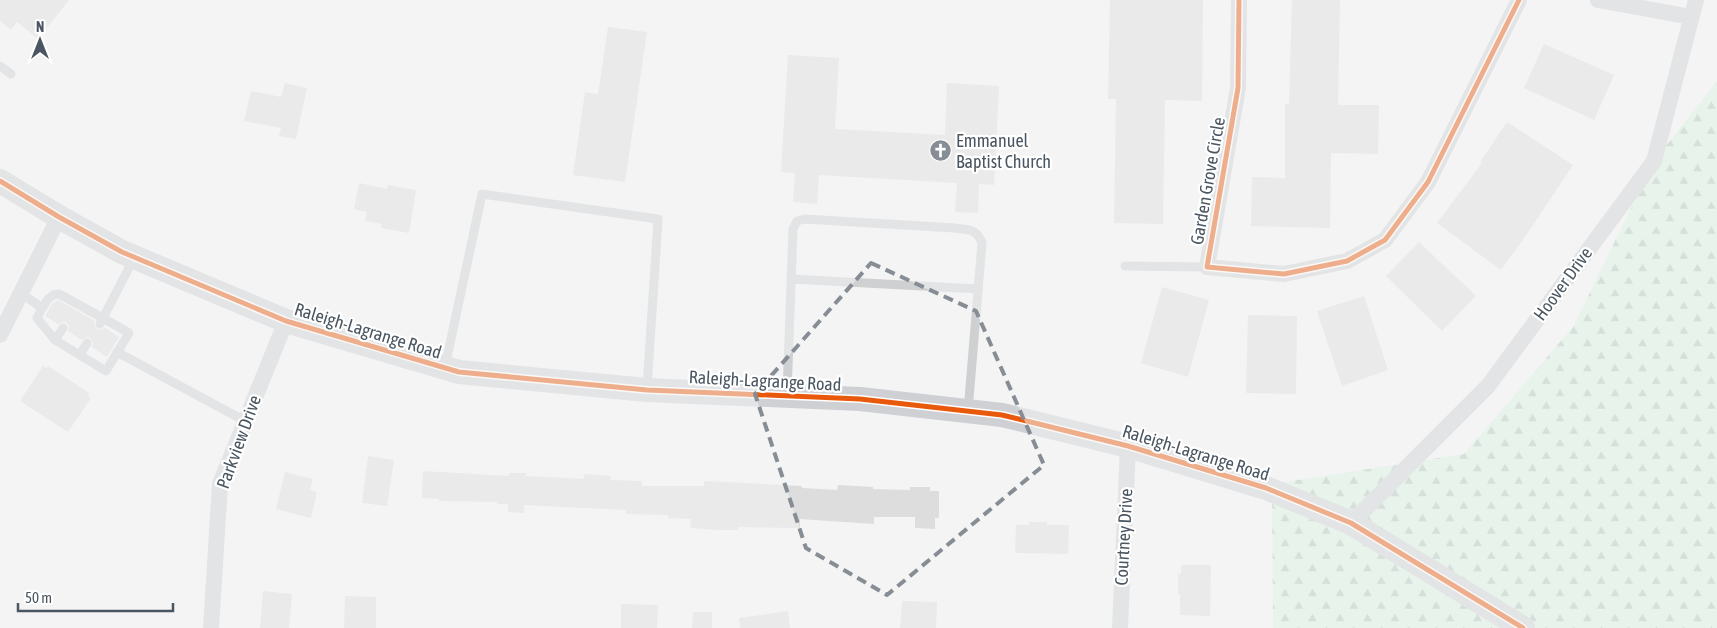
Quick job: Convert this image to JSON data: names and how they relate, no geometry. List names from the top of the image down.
{
  "streets": {
    "main road": ["Raleigh-Lagrange Road"],
    "street": [
      "Garden Grove Circle",
      "Hoover Drive",
      "Parkview Drive",
      "Courtney Drive"
    ]
  },
  "crossings": [
    ["Hoover Drive", "Raleigh-Lagrange Road"],
    ["Raleigh-Lagrange Road", "Parkview Drive"],
    ["Raleigh-Lagrange Road", "Courtney Drive"]
  ],
  "places": {
    "church": ["Emmanuel Baptist Church"]
  },
  "scale_bar": "50 m",
  "north": "top"
}
